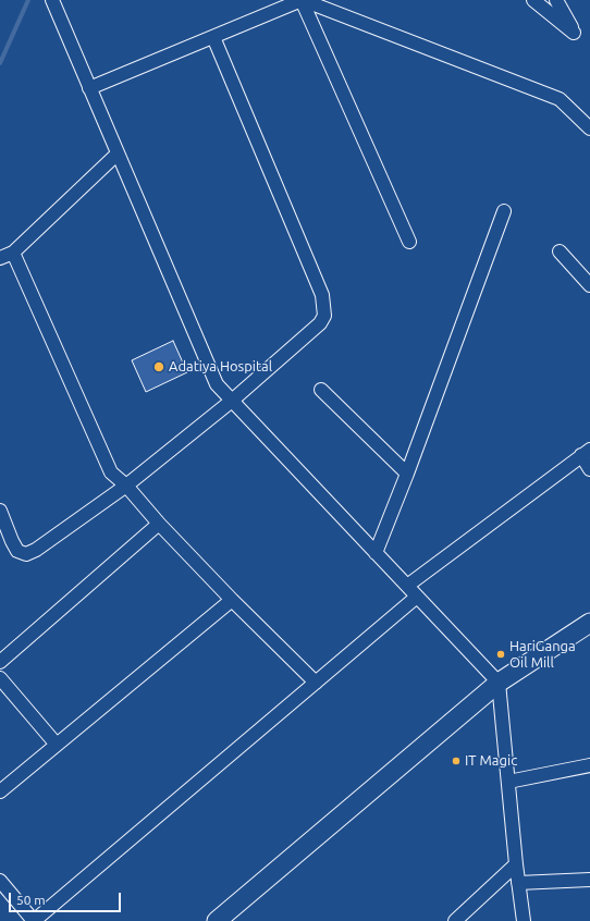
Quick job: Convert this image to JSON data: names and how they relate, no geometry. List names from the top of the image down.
{
  "places": ["Adatiya Hospital", "HariGanga Oil Mill", "IT Magic"],
  "scale_bar": "50 m"
}
